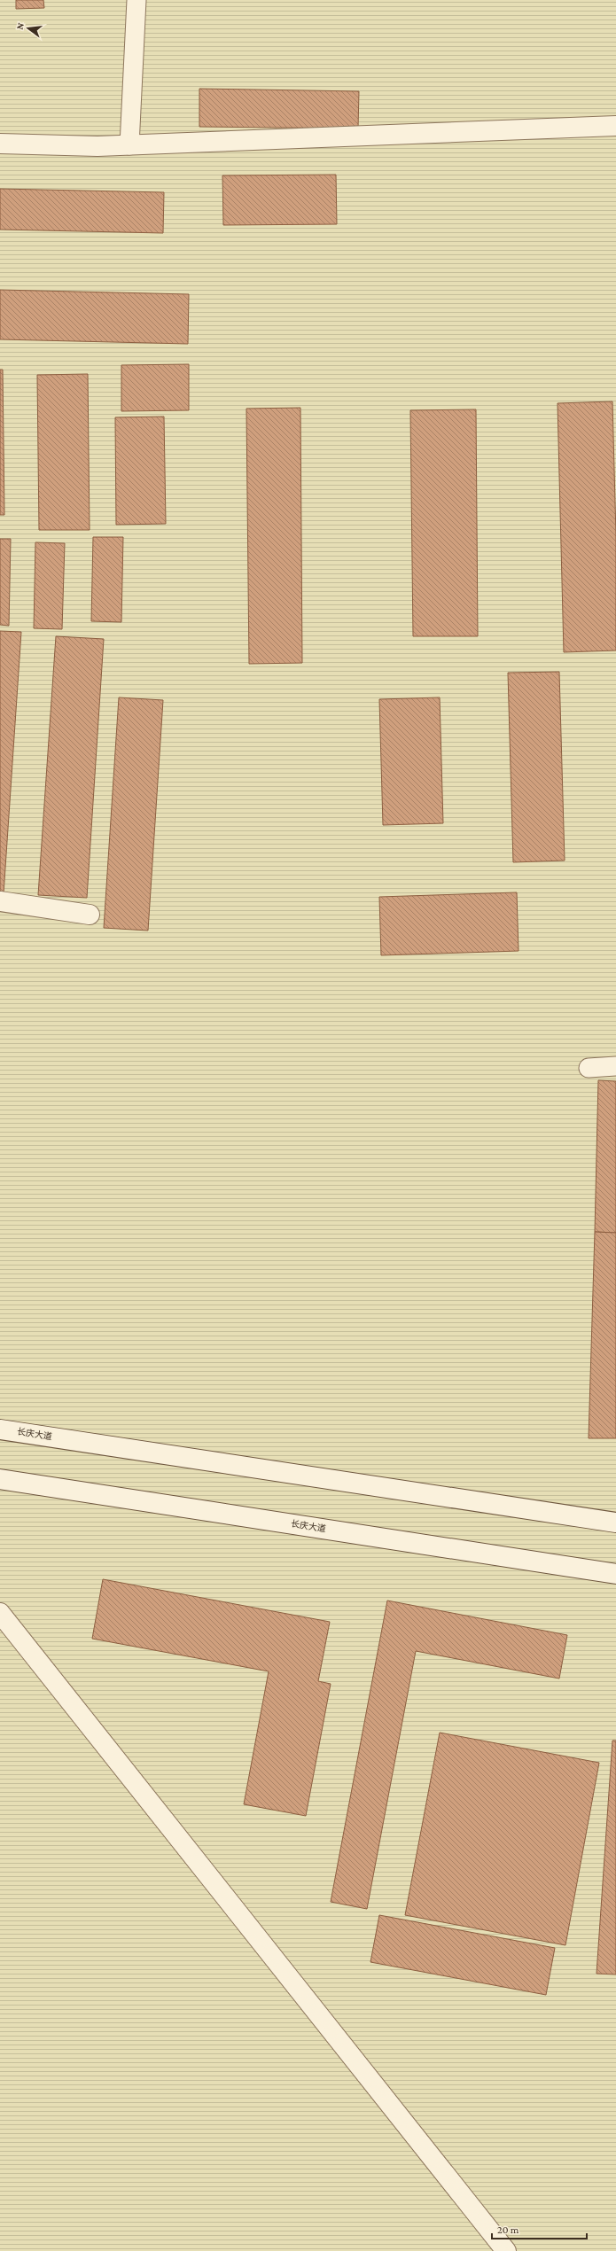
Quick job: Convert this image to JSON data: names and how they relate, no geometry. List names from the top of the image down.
{
  "streets": {
    "street": ["长庆大道"]
  },
  "scale_bar": "20 m",
  "north": "left"
}
